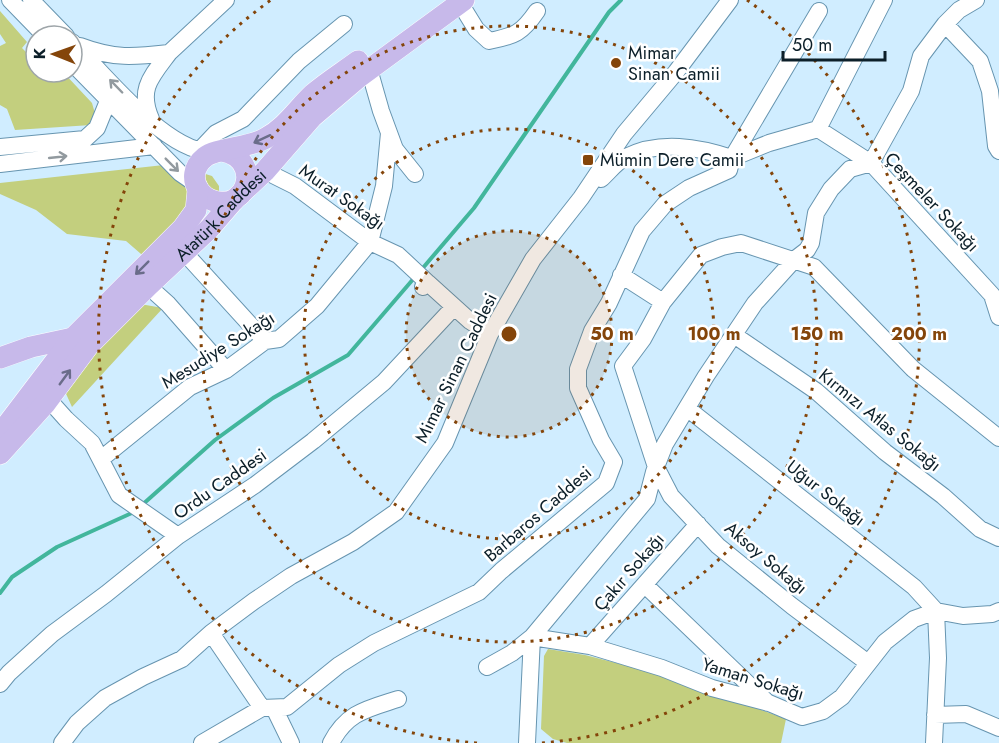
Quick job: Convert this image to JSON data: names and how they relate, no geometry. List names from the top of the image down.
{
  "streets": {
    "main road": ["Atatürk Caddesi"],
    "street": [
      "Murat Sokağı",
      "Çeşmeler Sokağı",
      "Mesudiye Sokağı",
      "Mimar Sinan Caddesi",
      "Kırmızı Atlas Sokağı",
      "Ordu Caddesi",
      "Uğur Sokağı",
      "Barbaros Caddesi",
      "Aksoy Sokağı",
      "Çakır Sokağı",
      "Yaman Sokağı"
    ]
  },
  "crossings": [
    ["Murat Sokağı", "Atatürk Caddesi"],
    ["Murat Sokağı", "Mesudiye Sokağı"],
    ["Murat Sokağı", "Ordu Caddesi"],
    ["Çeşmeler Sokağı", "Barbaros Caddesi"],
    ["Atatürk Caddesi", "Mesudiye Sokağı"],
    ["Uğur Sokağı", "Yaman Sokağı"],
    ["Aksoy Sokağı", "Çakır Sokağı"],
    ["Aksoy Sokağı", "Yaman Sokağı"],
    ["Çakır Sokağı", "Yaman Sokağı"]
  ],
  "places": {
    "other": ["Mimar Sinan Camii"],
    "transit": ["Mümin Dere Camii"]
  },
  "scale_bar": "50 m",
  "north": "left",
  "rings": [
    "50 m",
    "100 m",
    "150 m",
    "200 m"
  ]
}
